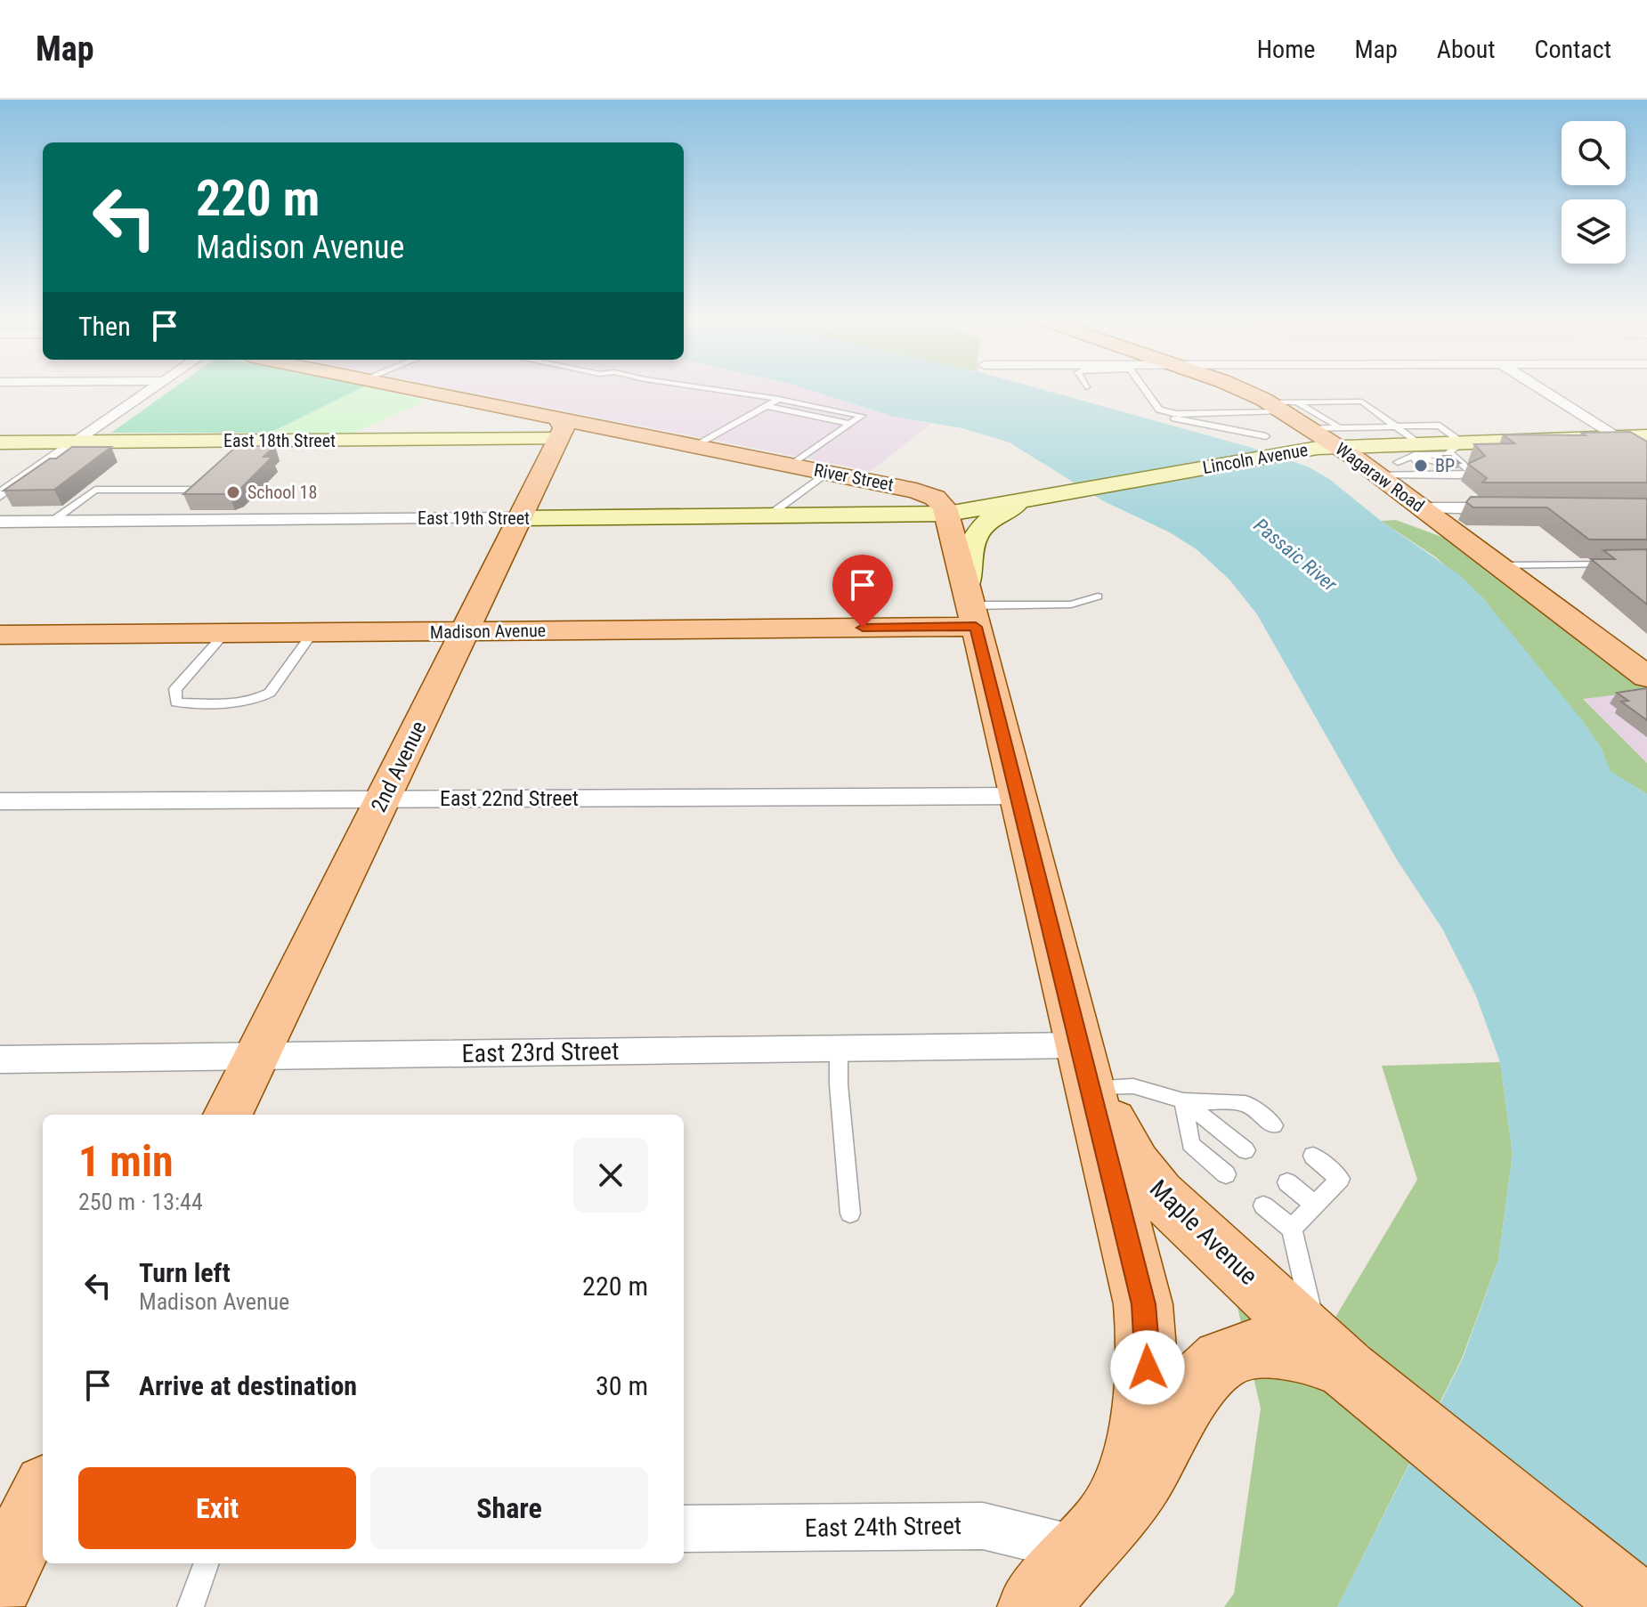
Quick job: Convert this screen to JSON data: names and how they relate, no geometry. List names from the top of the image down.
{
  "streets": {
    "main road": [
      "East 18th Street",
      "Lincoln Avenue",
      "River Street",
      "Wagaraw Road",
      "East 19th Street",
      "Madison Avenue",
      "2nd Avenue",
      "Maple Avenue"
    ],
    "street": ["East 22nd Street", "East 23rd Street", "East 24th Street"]
  },
  "crossings": [
    ["East 18th Street", "River Street"],
    ["East 18th Street", "2nd Avenue"],
    ["Lincoln Avenue", "River Street"],
    ["Lincoln Avenue", "Wagaraw Road"],
    ["Lincoln Avenue", "East 19th Street"],
    ["River Street", "East 19th Street"],
    ["River Street", "2nd Avenue"],
    ["East 19th Street", "2nd Avenue"],
    ["Madison Avenue", "2nd Avenue"],
    ["2nd Avenue", "East 22nd Street"],
    ["2nd Avenue", "East 23rd Street"],
    ["East 23rd Street", "Maple Avenue"],
    ["Maple Avenue", "East 24th Street"]
  ],
  "water": ["Passaic River"],
  "places": ["BP", "School 18"],
  "page": {
    "header": "Map",
    "nav": [
      "Home",
      "Map",
      "About",
      "Contact"
    ],
    "turn": ["220 m", "Madison Avenue"],
    "then": "Then",
    "heading": ["1 min", "250 m · 13:44"],
    "list": [
      {
        "name": "Turn left",
        "note": "Madison Avenue",
        "value": "220 m"
      },
      {
        "name": "Arrive at destination",
        "value": "30 m"
      }
    ],
    "buttons": ["Exit", "Share"]
  }
}
